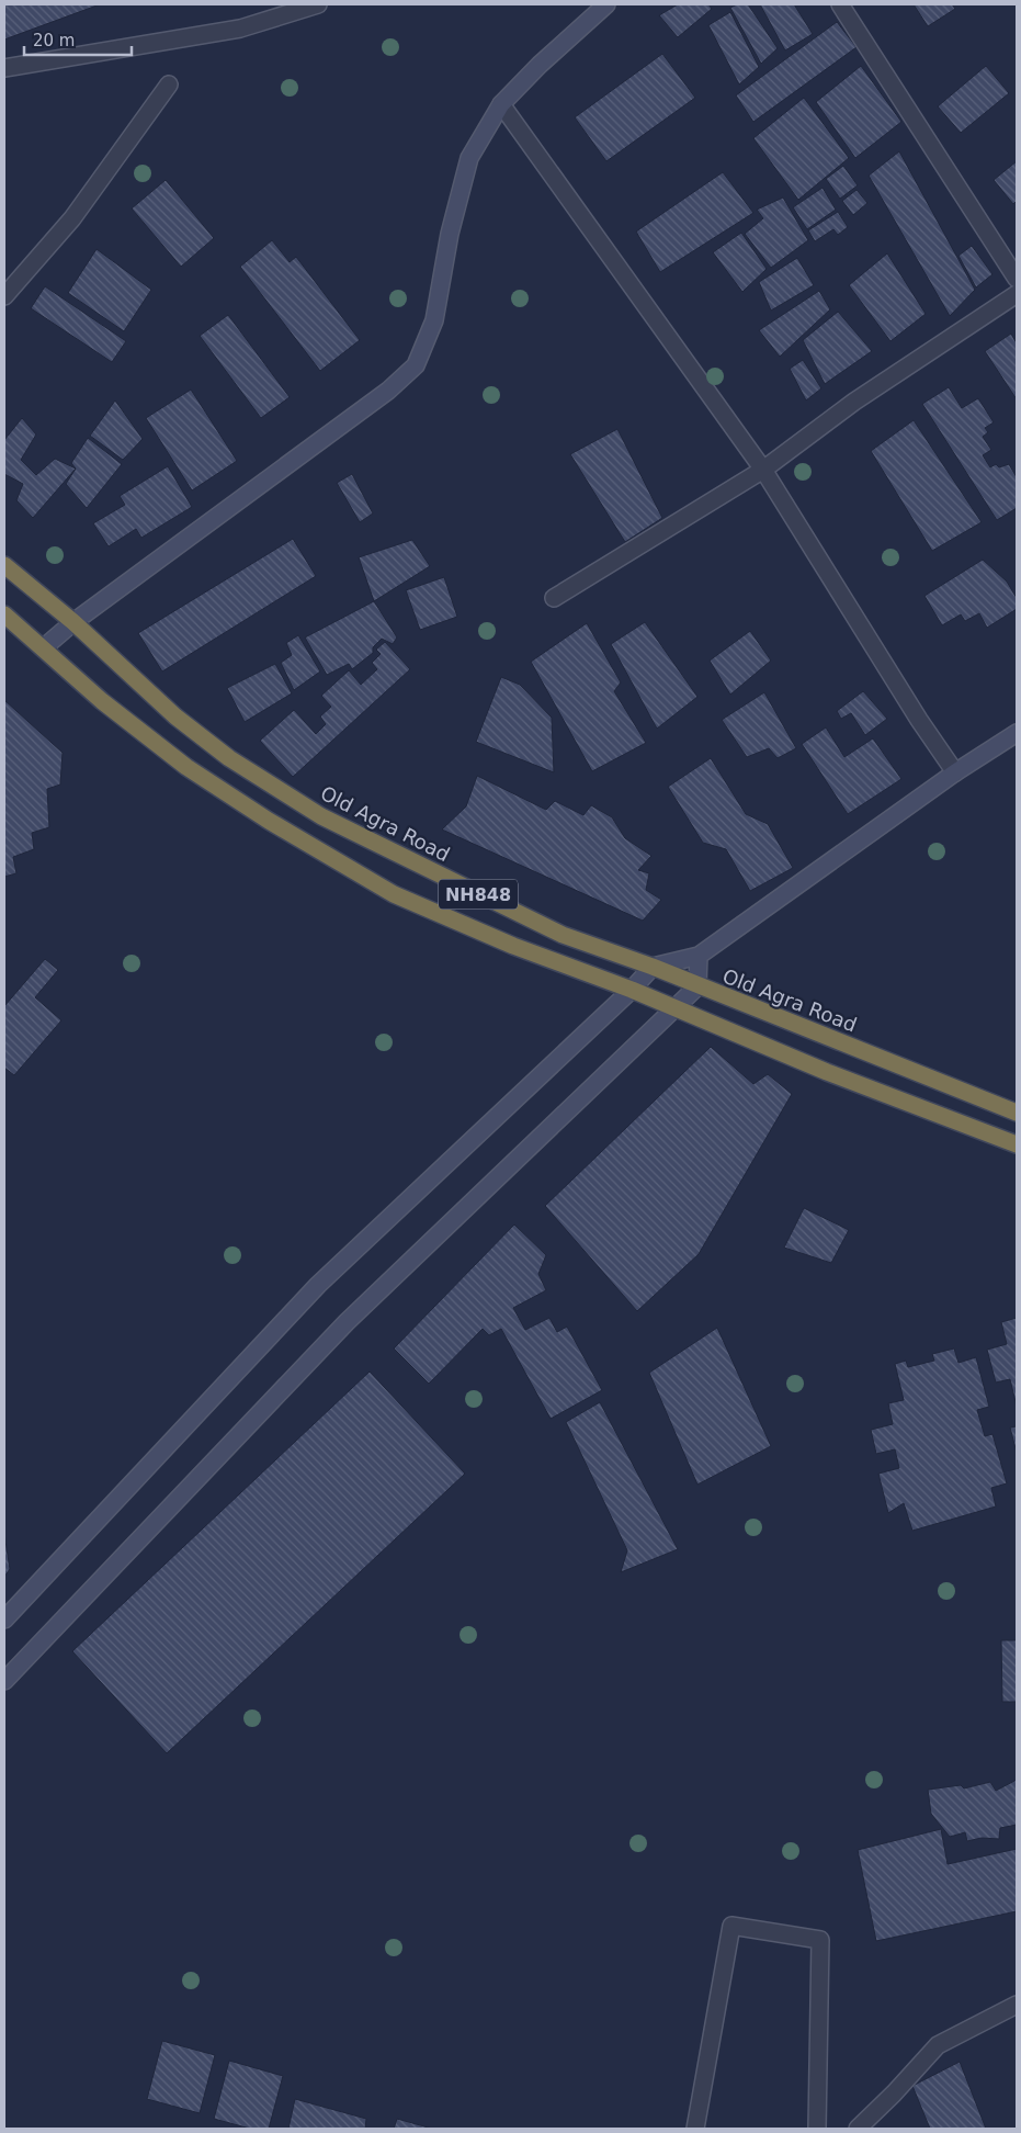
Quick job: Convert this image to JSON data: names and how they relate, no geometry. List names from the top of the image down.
{
  "streets": {
    "highway": ["Old Agra Road", "NH848"]
  },
  "scale_bar": "20 m"
}
